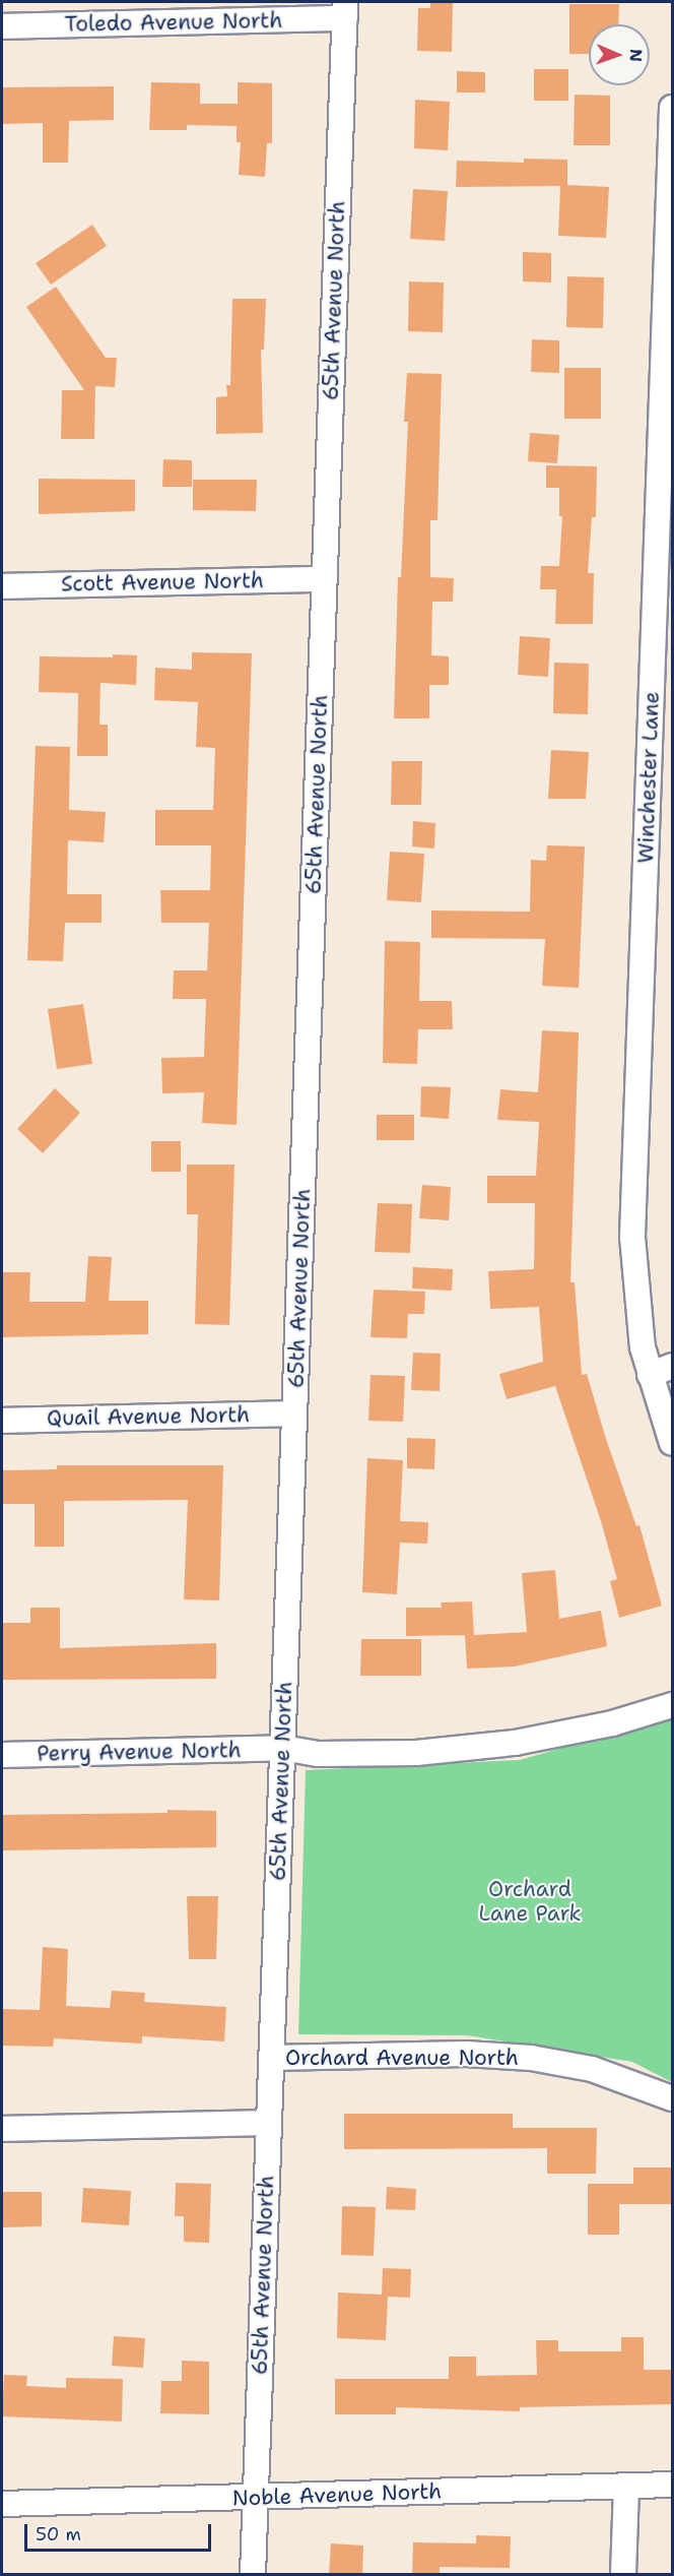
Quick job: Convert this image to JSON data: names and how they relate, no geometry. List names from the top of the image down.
{
  "streets": {
    "street": [
      "Toledo Avenue North",
      "65th Avenue North",
      "Scott Avenue North",
      "Winchester Lane",
      "Quail Avenue North",
      "Perry Avenue North",
      "Orchard Avenue North",
      "Noble Avenue North"
    ]
  },
  "crossings": [
    ["Toledo Avenue North", "65th Avenue North"],
    ["65th Avenue North", "Scott Avenue North"],
    ["65th Avenue North", "Quail Avenue North"],
    ["65th Avenue North", "Perry Avenue North"],
    ["65th Avenue North", "Orchard Avenue North"],
    ["65th Avenue North", "Noble Avenue North"]
  ],
  "parks": ["Orchard Lane Park"],
  "scale_bar": "50 m",
  "north": "right"
}
